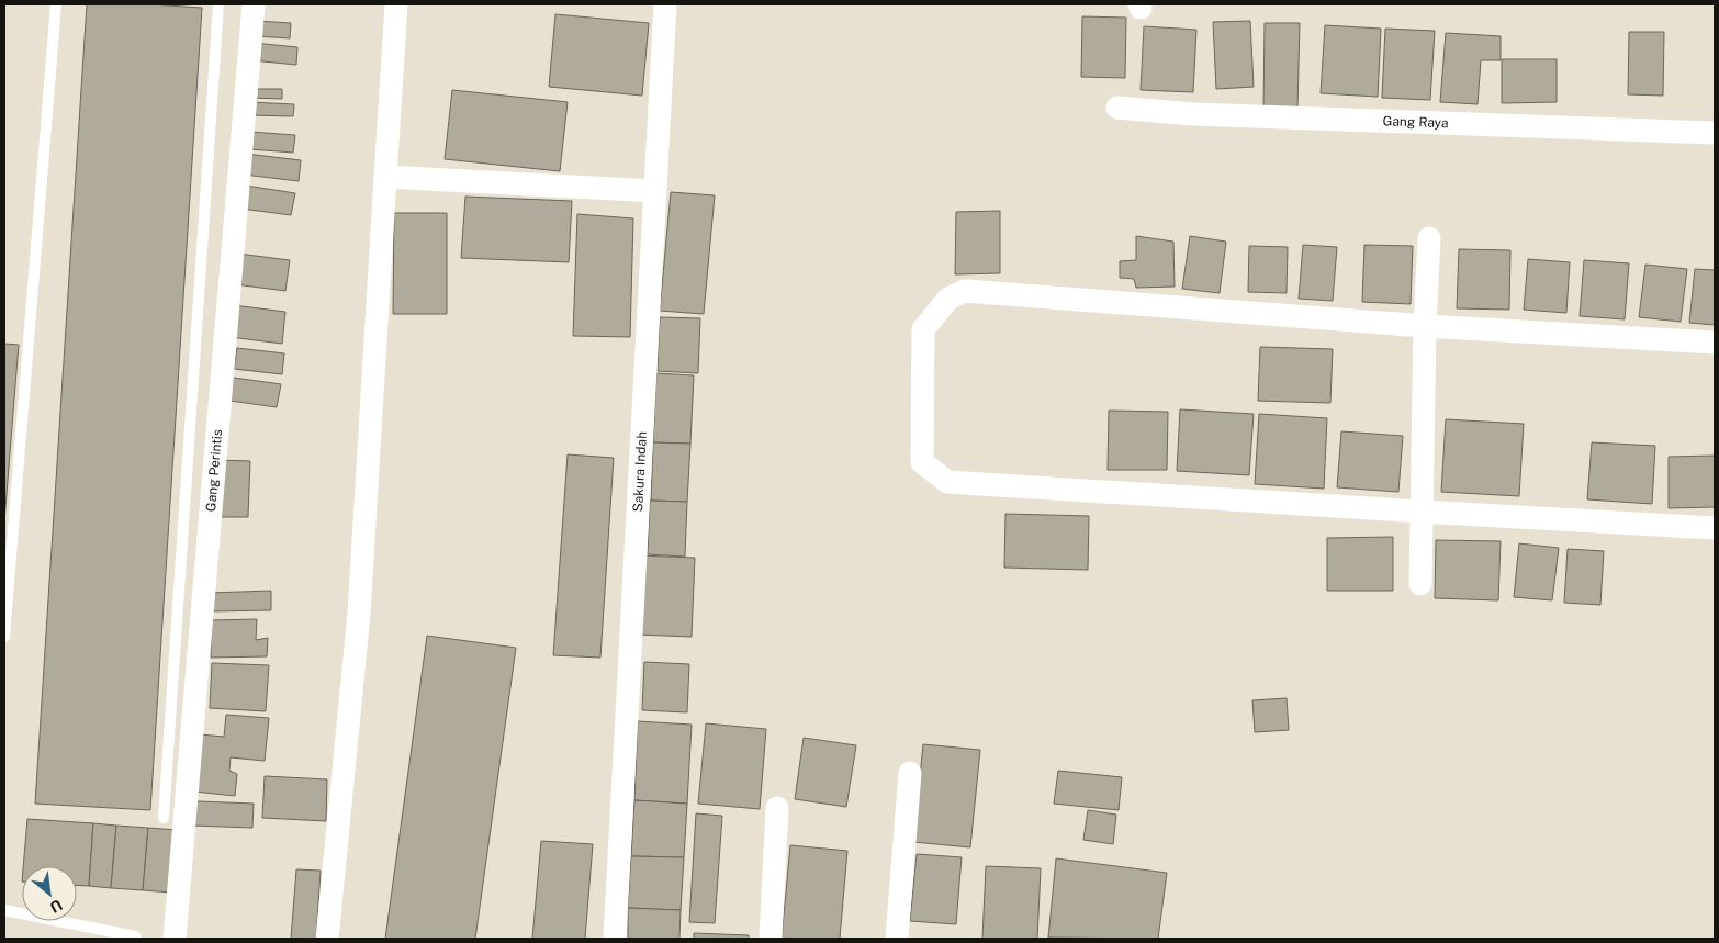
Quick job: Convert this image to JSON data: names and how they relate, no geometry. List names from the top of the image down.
{
  "streets": {
    "street": ["Gang Raya", "Gang Perintis", "Sakura Indah"]
  },
  "north": "bottom right"
}
